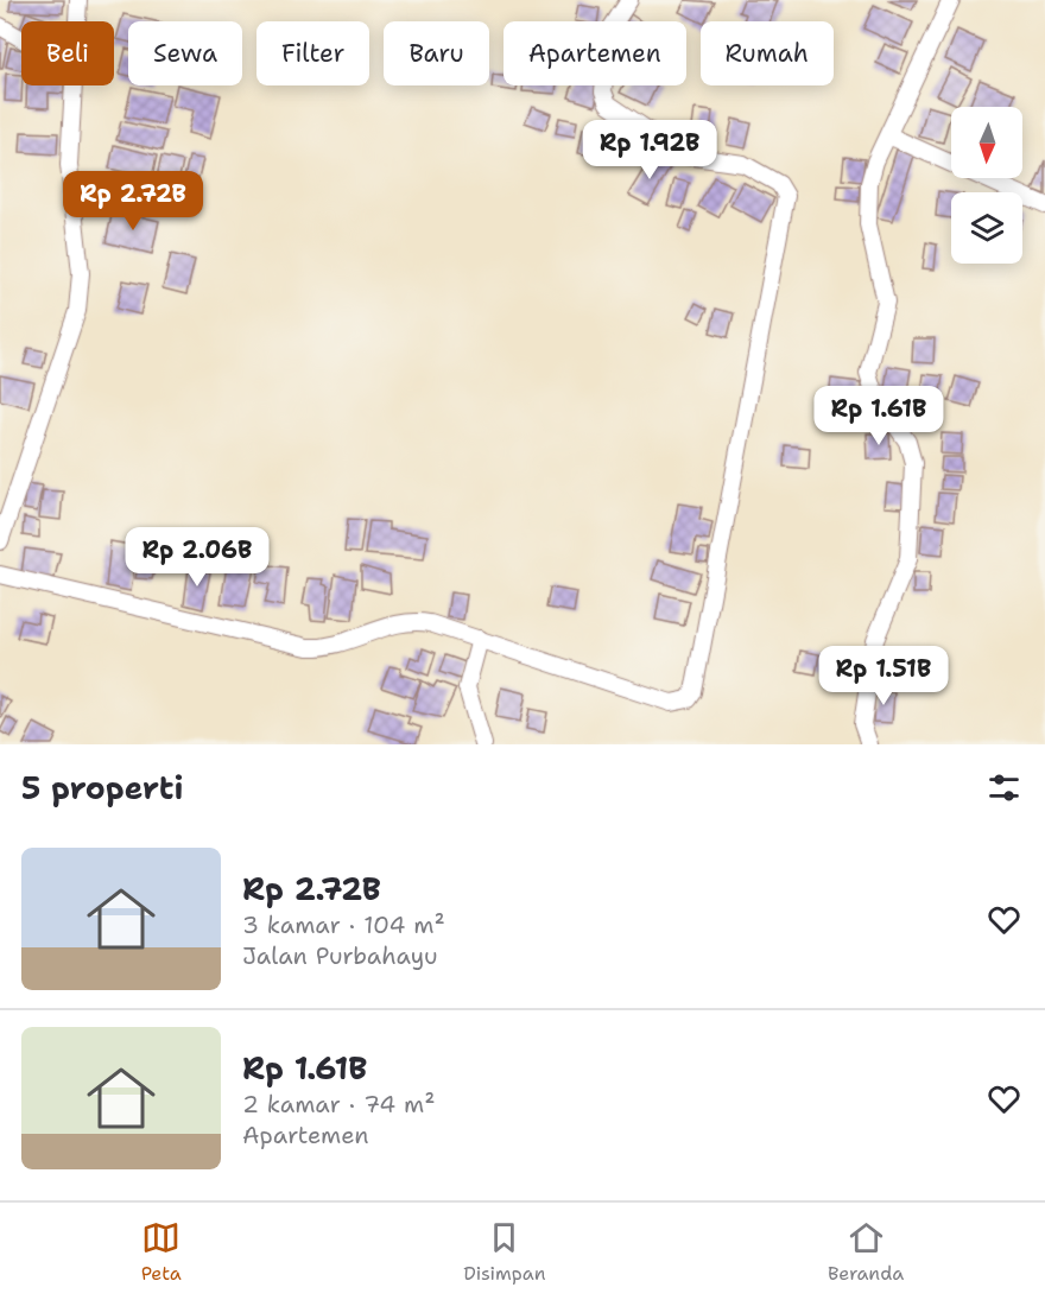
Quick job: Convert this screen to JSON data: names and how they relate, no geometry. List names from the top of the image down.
{
  "north": "bottom",
  "page": {
    "chip": [
      "Beli",
      "Sewa",
      "Filter",
      "Baru",
      "Apartemen",
      "Rumah"
    ],
    "price": [
      "Rp 1.92B",
      "Rp 2.72B",
      "Rp 1.61B",
      "Rp 2.06B",
      "Rp 1.51B"
    ],
    "heading": "5 properti",
    "list": [
      {
        "name": "Rp 2.72B",
        "note": "3 kamar · 104 m² · Jalan Purbahayu"
      },
      {
        "name": "Rp 1.61B",
        "note": "2 kamar · 74 m² · Apartemen"
      }
    ],
    "tabs": ["Peta", "Disimpan", "Beranda"]
  }
}
